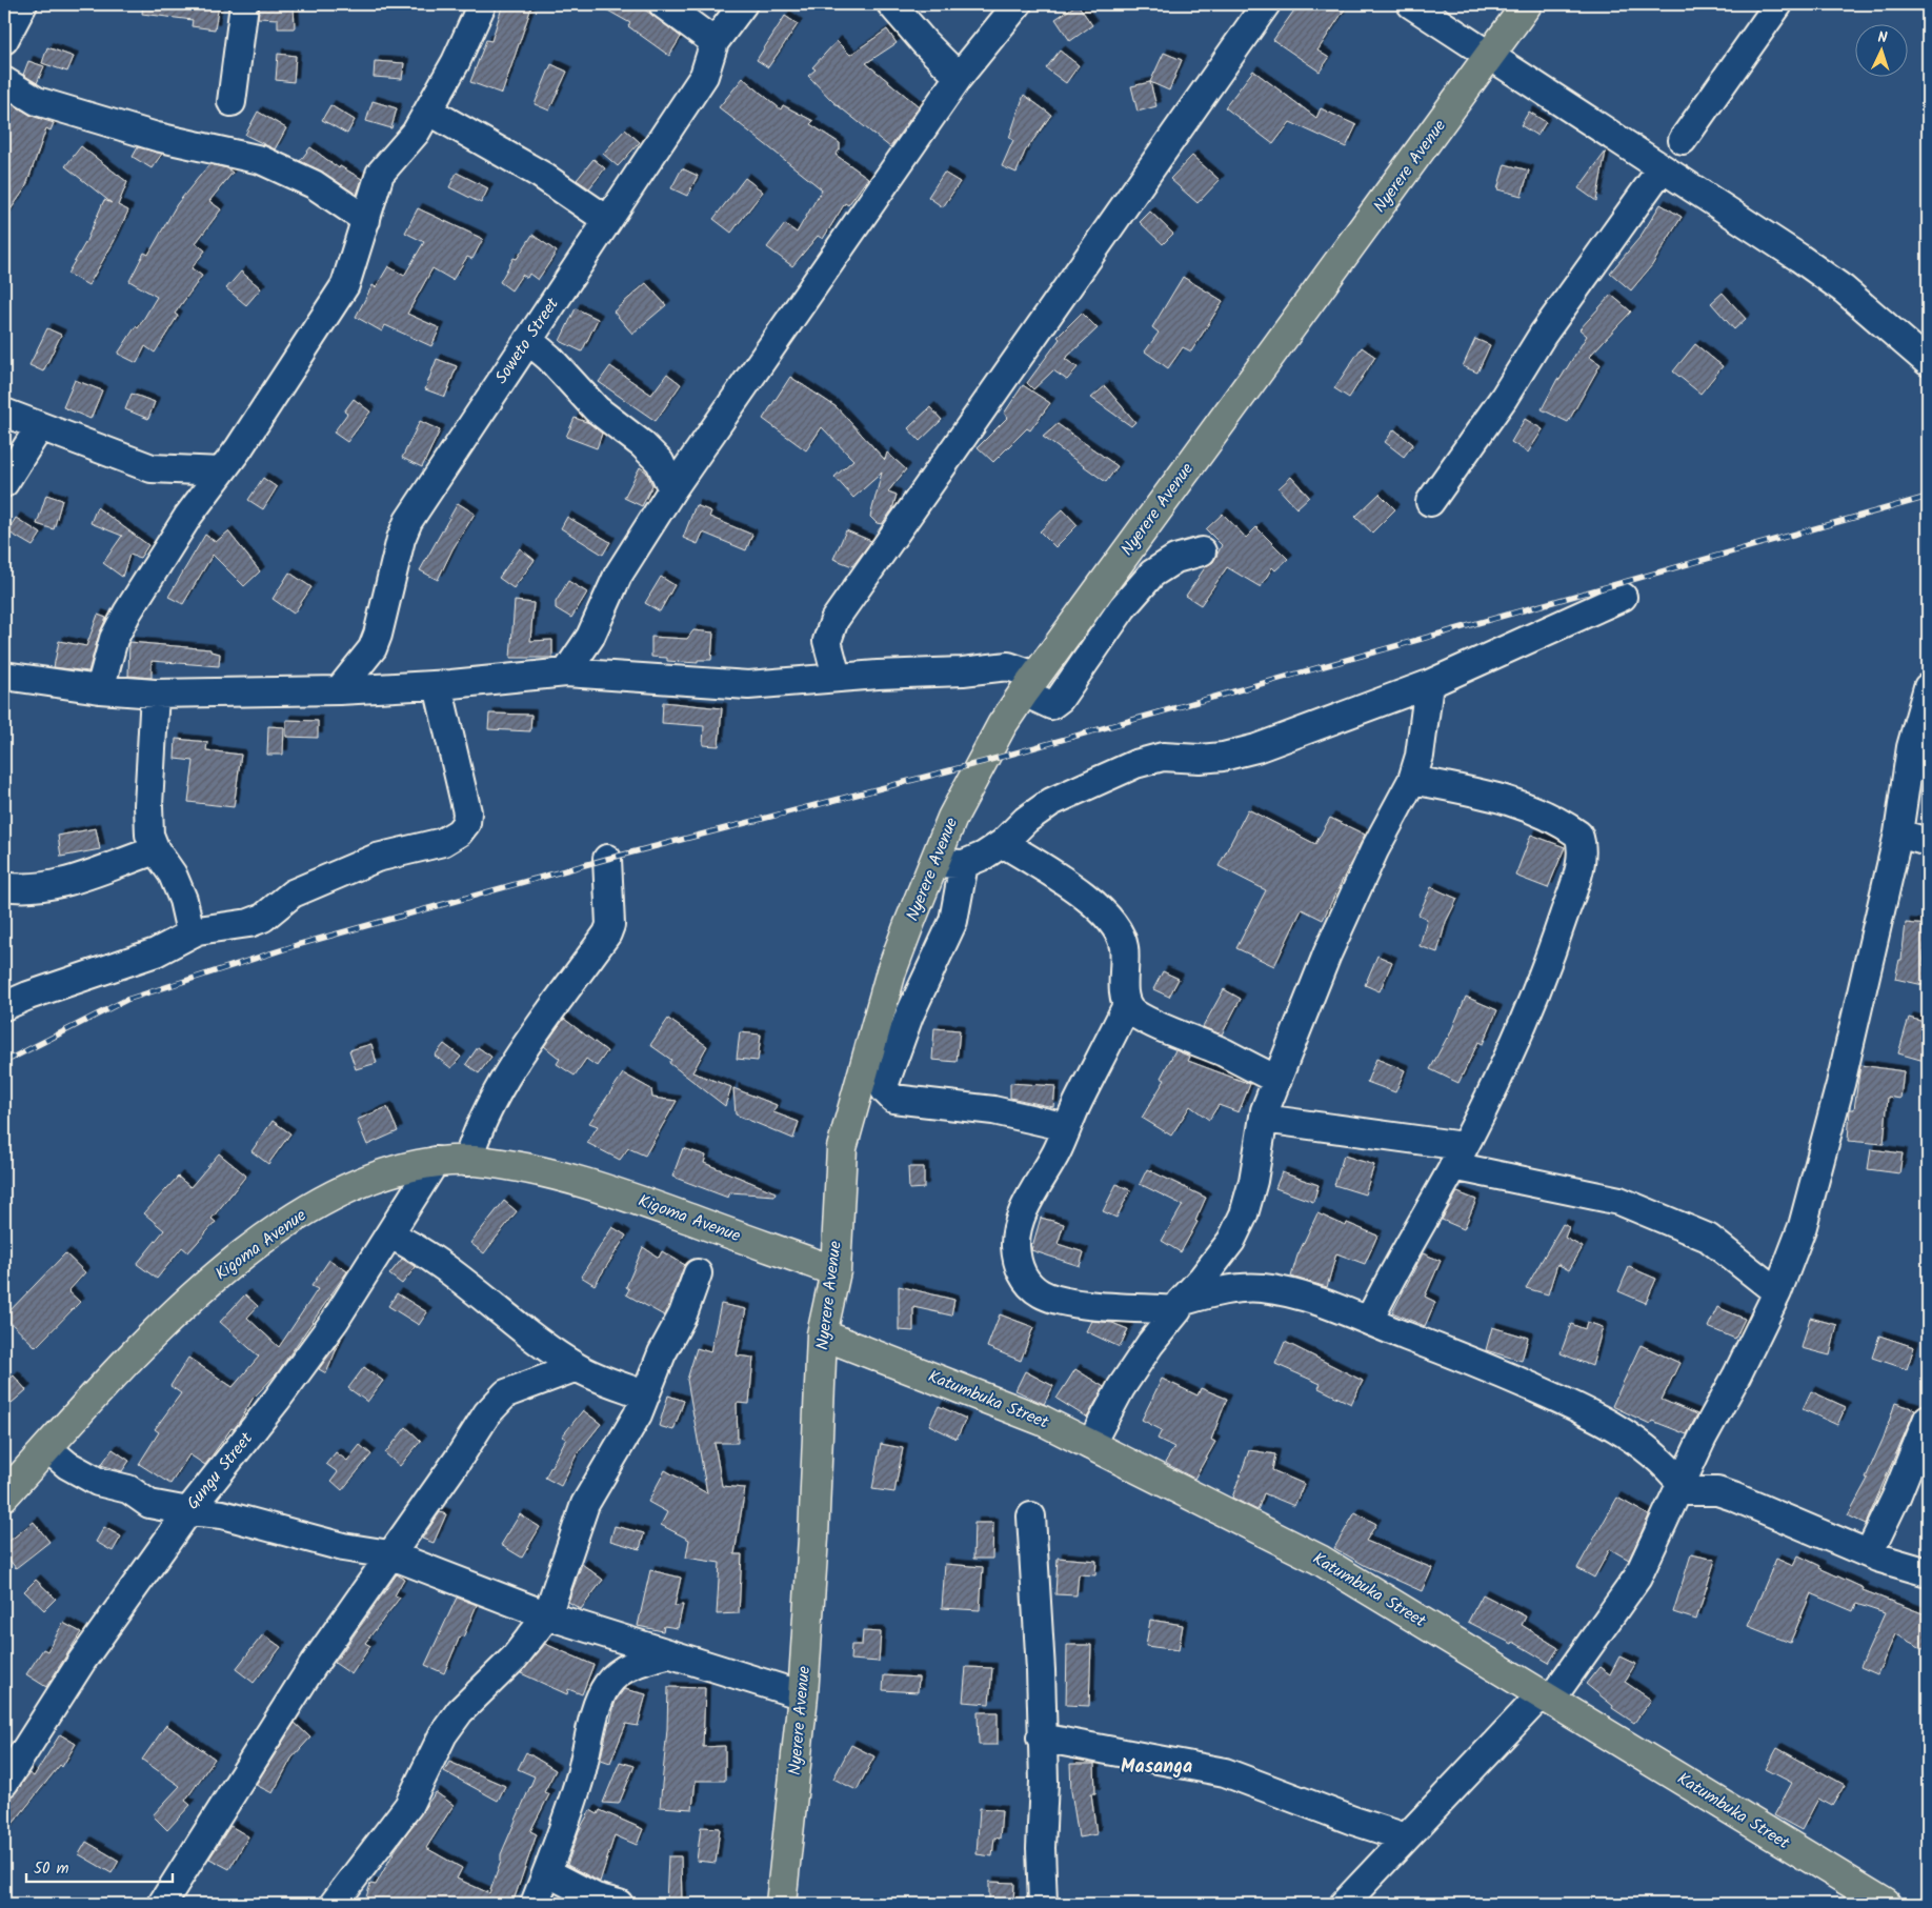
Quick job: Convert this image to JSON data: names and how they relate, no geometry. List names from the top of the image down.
{
  "streets": {
    "main road": ["Nyerere Avenue", "Kigoma Avenue", "Katumbuka Street"],
    "street": ["Soweto Street", "Gungu Street"]
  },
  "crossings": [
    ["Nyerere Avenue", "Kigoma Avenue"],
    ["Nyerere Avenue", "Katumbuka Street"],
    ["Kigoma Avenue", "Gungu Street"]
  ],
  "districts": ["Masanga"],
  "scale_bar": "50 m",
  "north": "top"
}
